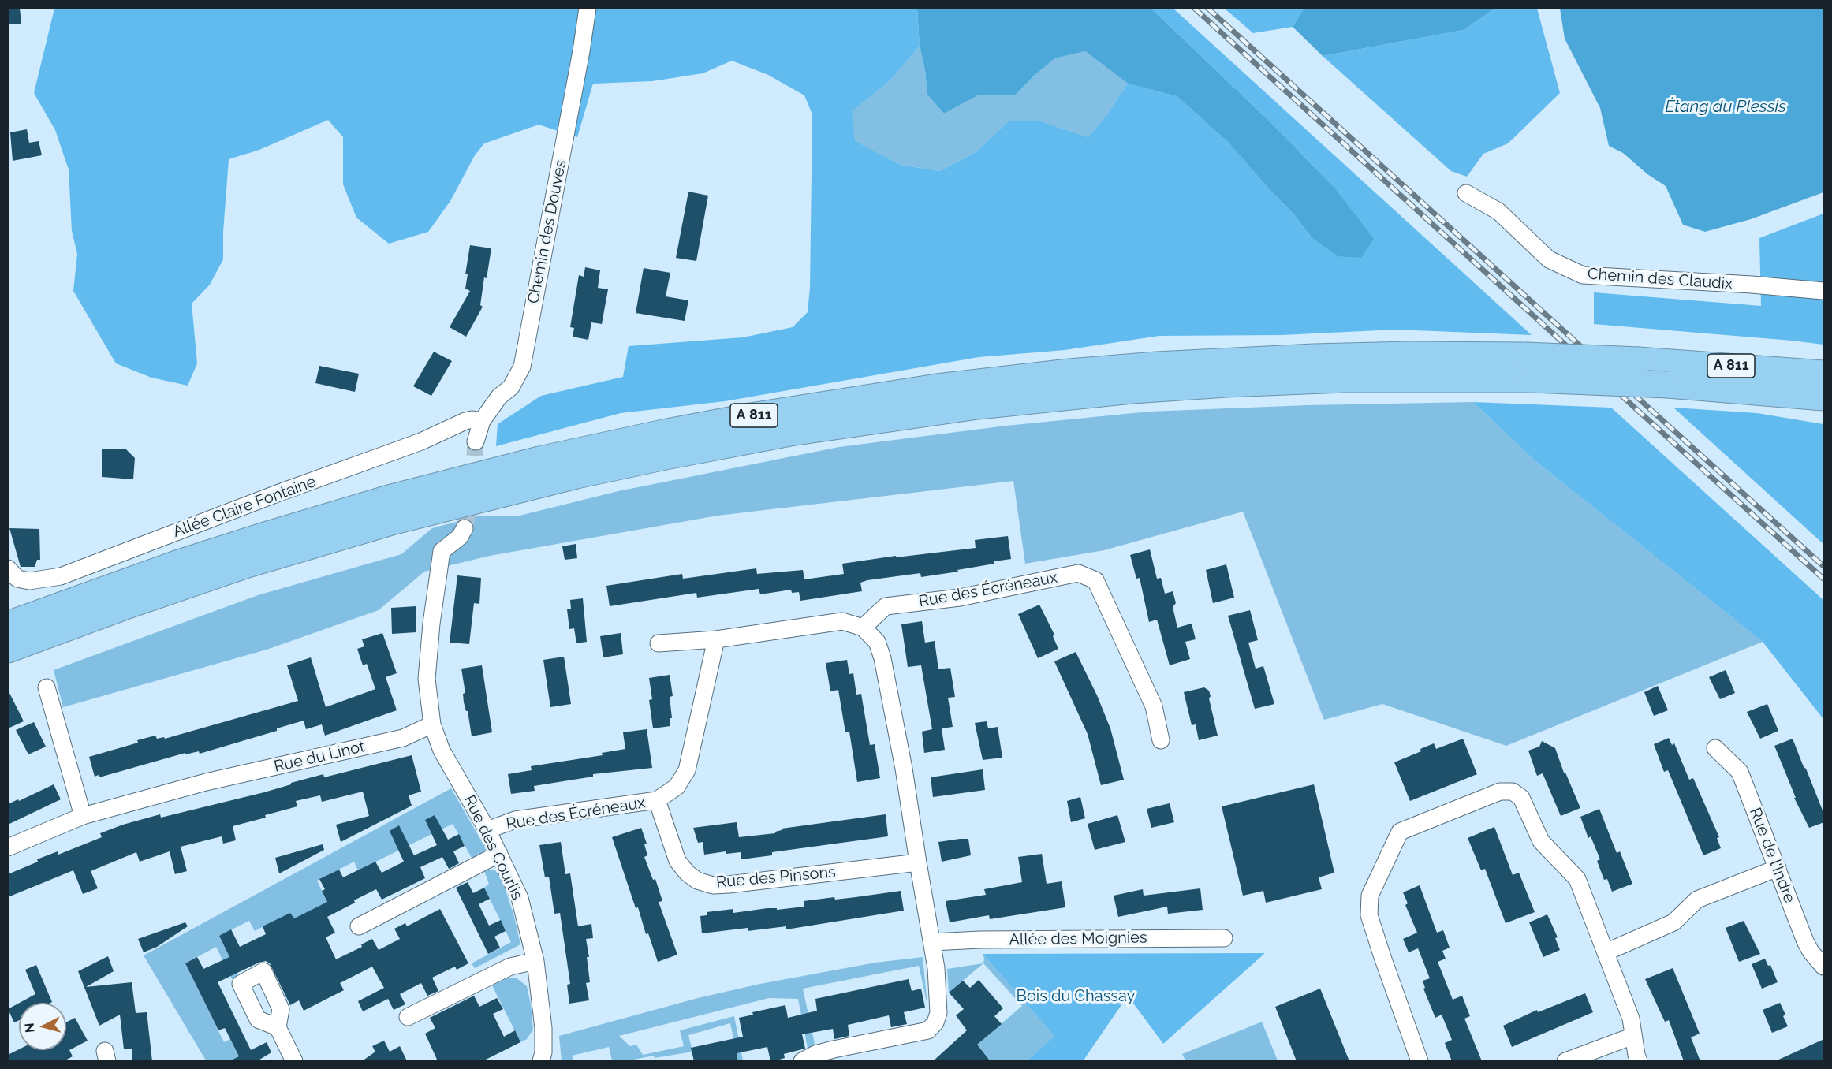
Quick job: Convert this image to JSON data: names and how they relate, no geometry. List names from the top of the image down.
{
  "streets": {
    "highway": ["A 811"],
    "street": [
      "Chemin des Douves",
      "Chemin des Claudix",
      "Allée Claire Fontaine",
      "Rue des Écréneaux",
      "Rue du Linot",
      "Rue des Courlis",
      "Rue de l'Indre",
      "Rue des Pinsons",
      "Allée des Moignies"
    ]
  },
  "crossings": [
    ["Chemin des Douves", "Allée Claire Fontaine"],
    ["Rue des Écréneaux", "Rue des Courlis"],
    ["Rue des Écréneaux", "Rue des Pinsons"],
    ["Rue du Linot", "Rue des Courlis"]
  ],
  "water": ["Étang du Plessis"],
  "parks": ["Bois du Chassay"],
  "north": "left"
}
